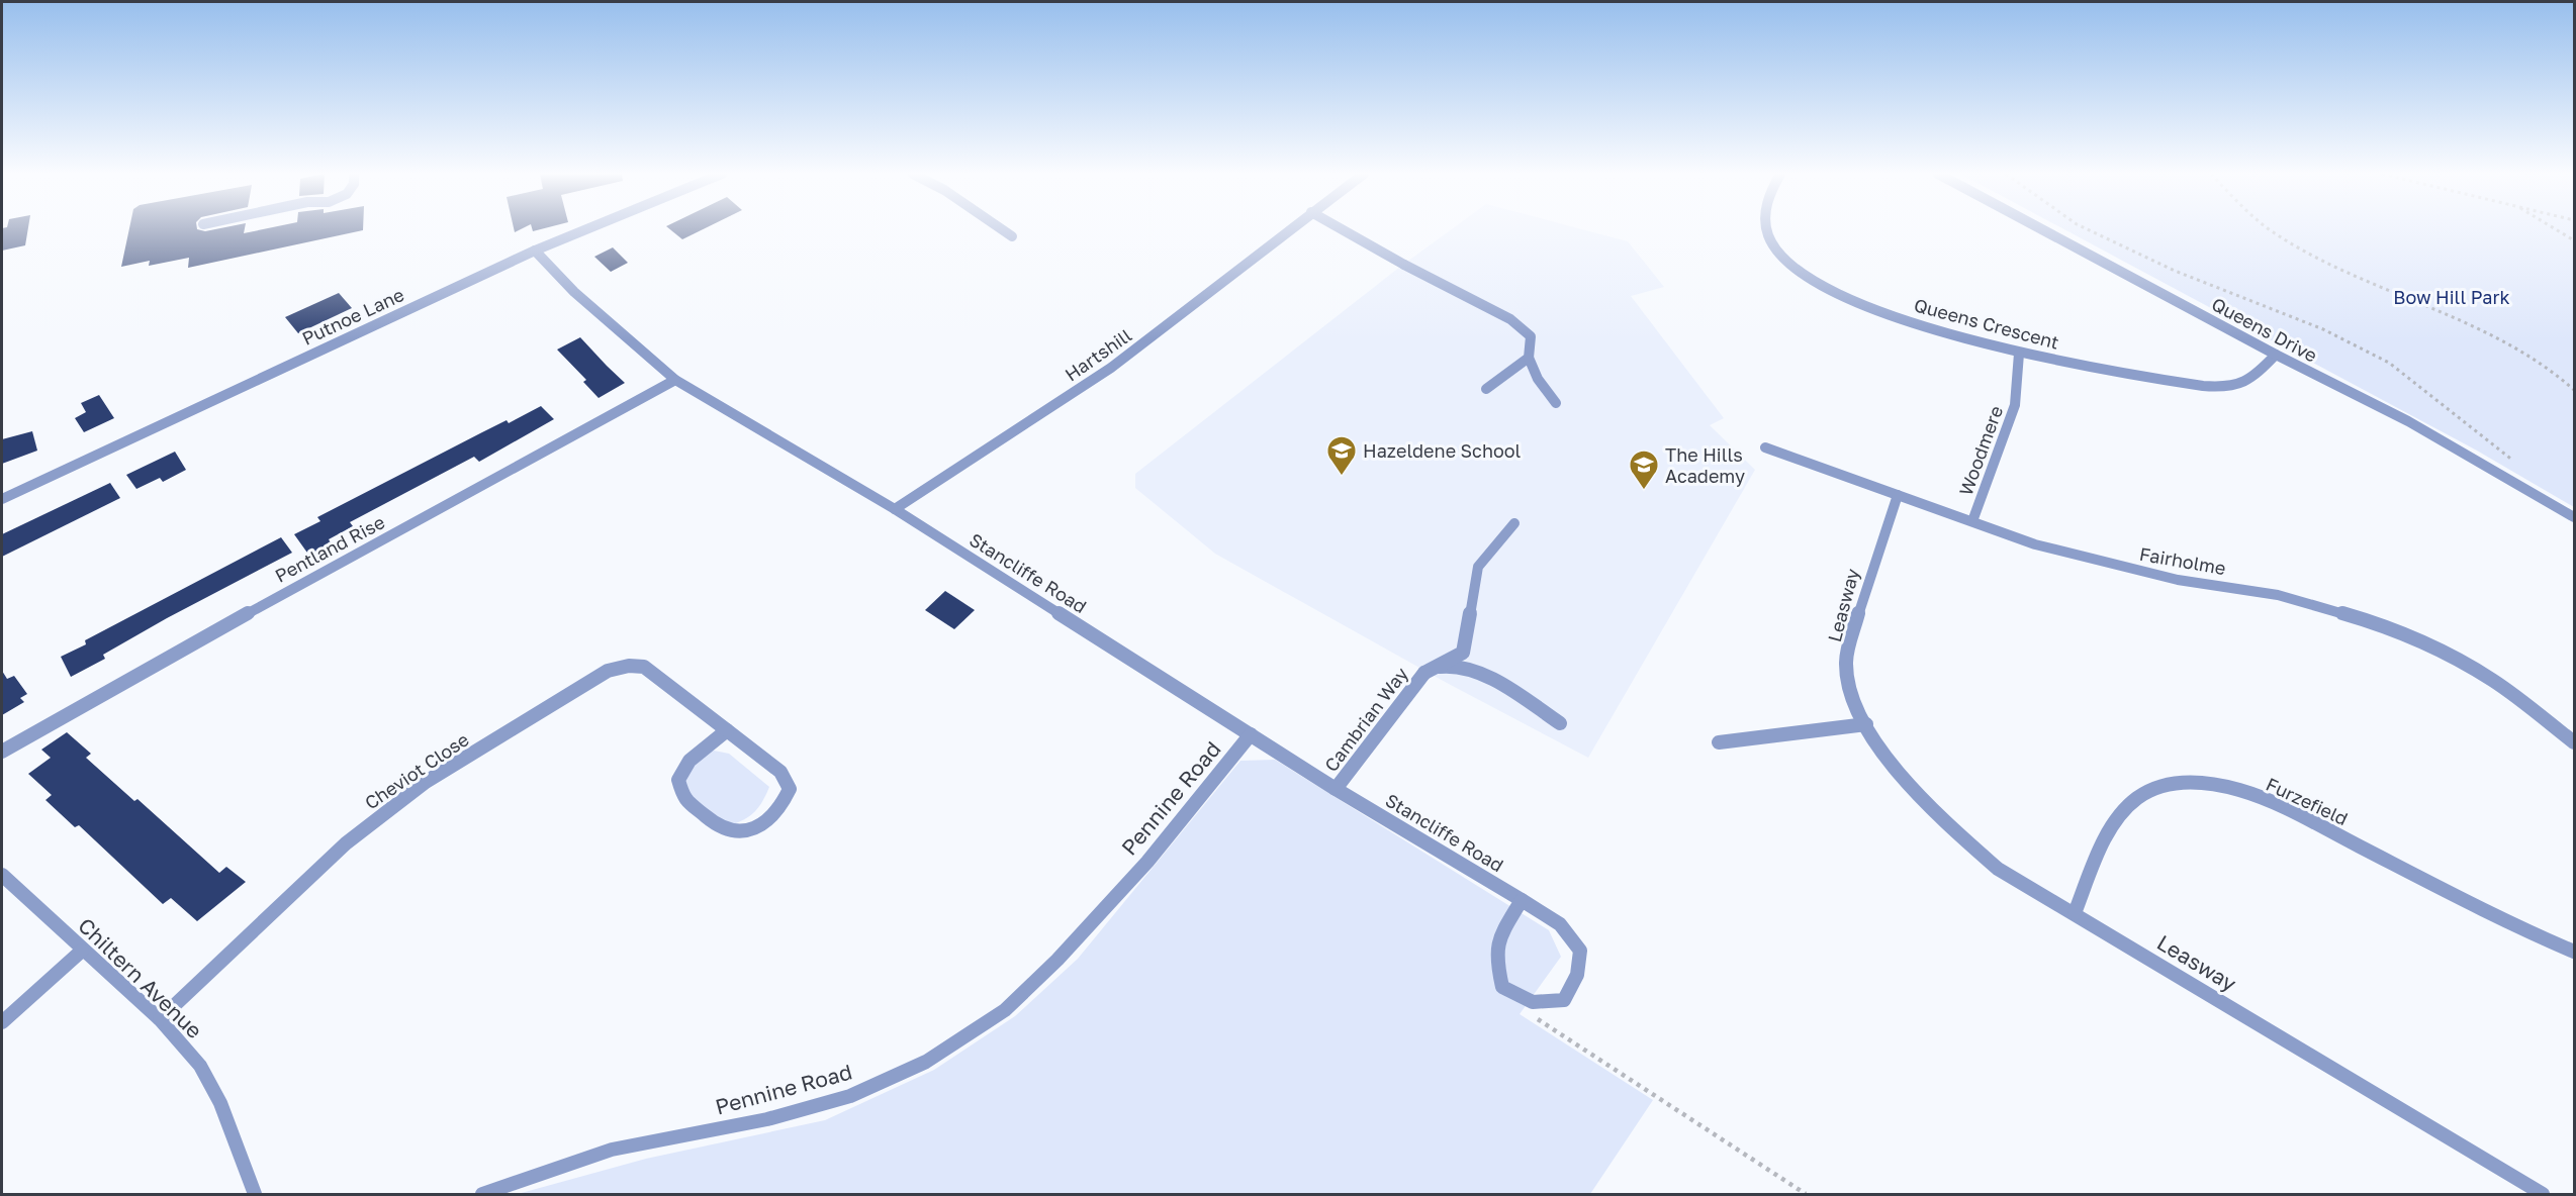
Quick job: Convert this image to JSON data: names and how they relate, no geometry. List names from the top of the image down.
{
  "streets": {
    "street": [
      "Putnoe Lane",
      "Queens Crescent",
      "Queens Drive",
      "Hartshill",
      "Woodmere",
      "Pentland Rise",
      "Fairholme",
      "Stancliffe Road",
      "Leasway",
      "Cambrian Way",
      "Cheviot Close",
      "Pennine Road",
      "Furzefield",
      "Chiltern Avenue"
    ]
  },
  "crossings": [
    ["Putnoe Lane", "Stancliffe Road"],
    ["Queens Crescent", "Queens Drive"],
    ["Queens Crescent", "Woodmere"],
    ["Hartshill", "Stancliffe Road"],
    ["Woodmere", "Fairholme"],
    ["Pentland Rise", "Stancliffe Road"],
    ["Fairholme", "Leasway"],
    ["Stancliffe Road", "Cambrian Way"],
    ["Stancliffe Road", "Pennine Road"],
    ["Leasway", "Furzefield"],
    ["Cheviot Close", "Chiltern Avenue"]
  ],
  "parks": ["Bow Hill Park"],
  "places": {
    "school or university": ["Hazeldene School", "The Hills Academy"]
  }
}
